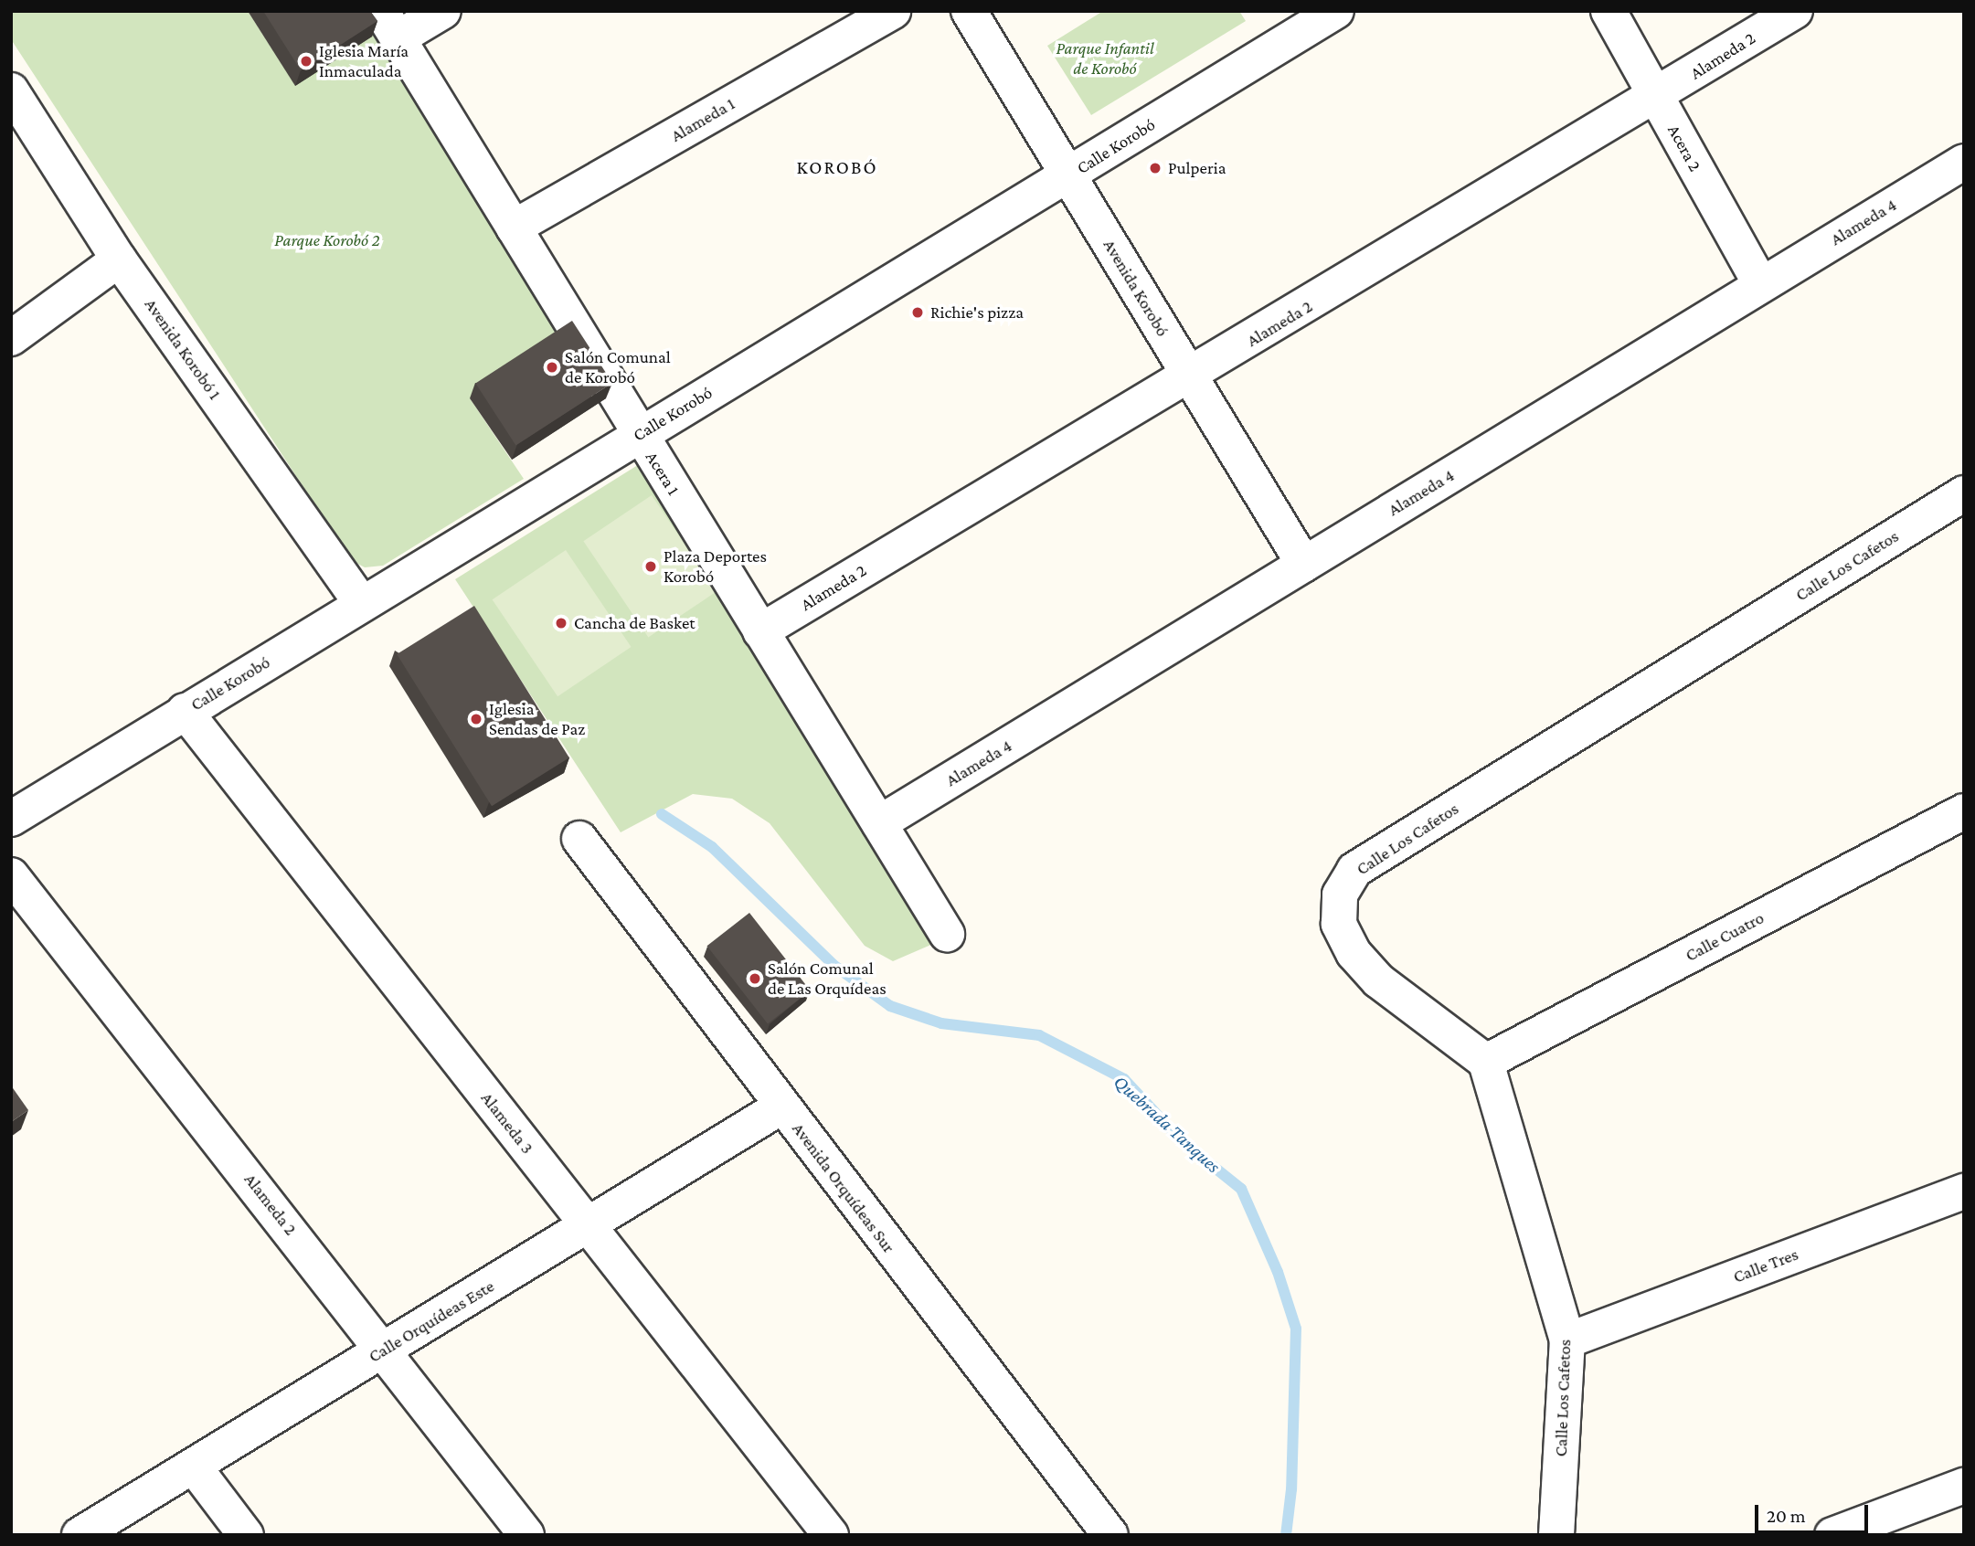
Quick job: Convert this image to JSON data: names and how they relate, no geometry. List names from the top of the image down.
{
  "streets": {
    "street": [
      "Alameda 2",
      "Alameda 1",
      "Calle Korobó",
      "Acera 2",
      "Alameda 4",
      "Avenida Korobó",
      "Avenida Korobó 1",
      "Acera 1",
      "Calle Los Cafetos",
      "Calle Cuatro",
      "Alameda 3",
      "Avenida Orquídeas Sur",
      "Calle Tres",
      "Calle Orquídeas Este"
    ]
  },
  "crossings": [
    ["Alameda 2", "Acera 2"],
    ["Alameda 2", "Avenida Korobó"],
    ["Alameda 2", "Acera 1"],
    ["Alameda 2", "Calle Orquídeas Este"],
    ["Alameda 1", "Acera 1"],
    ["Calle Korobó", "Avenida Korobó"],
    ["Calle Korobó", "Avenida Korobó 1"],
    ["Calle Korobó", "Acera 1"],
    ["Calle Korobó", "Alameda 3"],
    ["Acera 2", "Alameda 4"],
    ["Alameda 4", "Avenida Korobó"],
    ["Alameda 4", "Acera 1"],
    ["Calle Los Cafetos", "Calle Cuatro"],
    ["Calle Los Cafetos", "Calle Tres"],
    ["Alameda 3", "Calle Orquídeas Este"],
    ["Avenida Orquídeas Sur", "Calle Orquídeas Este"]
  ],
  "districts": ["KOROBÓ"],
  "water": ["Quebrada Tanques"],
  "parks": ["Parque Infantil de Korobó", "Parque Korobó 2"],
  "places": [
    "Iglesia María Inmaculada",
    "Pulperia",
    "Richie's pizza",
    "Salón Comunal de Korobó",
    "Plaza Deportes Korobó",
    "Cancha de Basket",
    "Iglesia Sendas de Paz",
    "Salón Comunal de Las Orquídeas"
  ],
  "scale_bar": "20 m"
}
